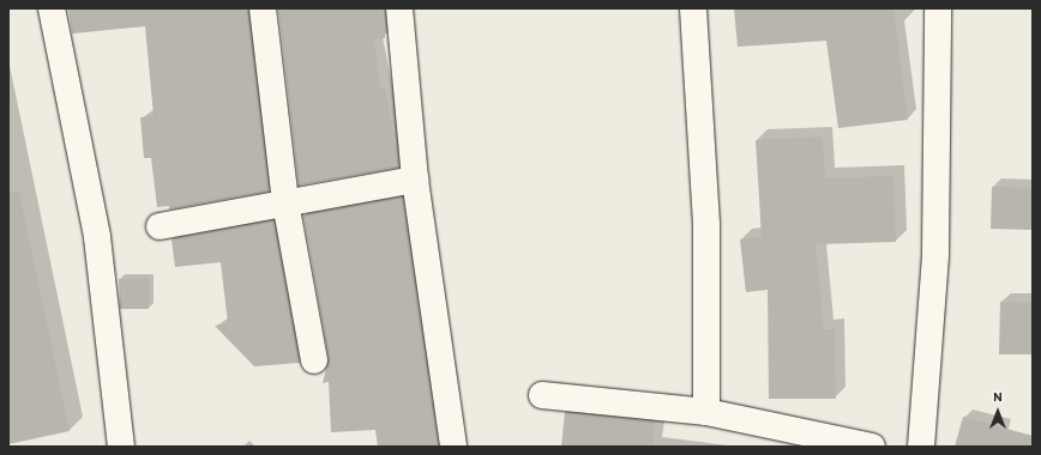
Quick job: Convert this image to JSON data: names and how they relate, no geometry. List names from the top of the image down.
{
  "north": "top"
}
